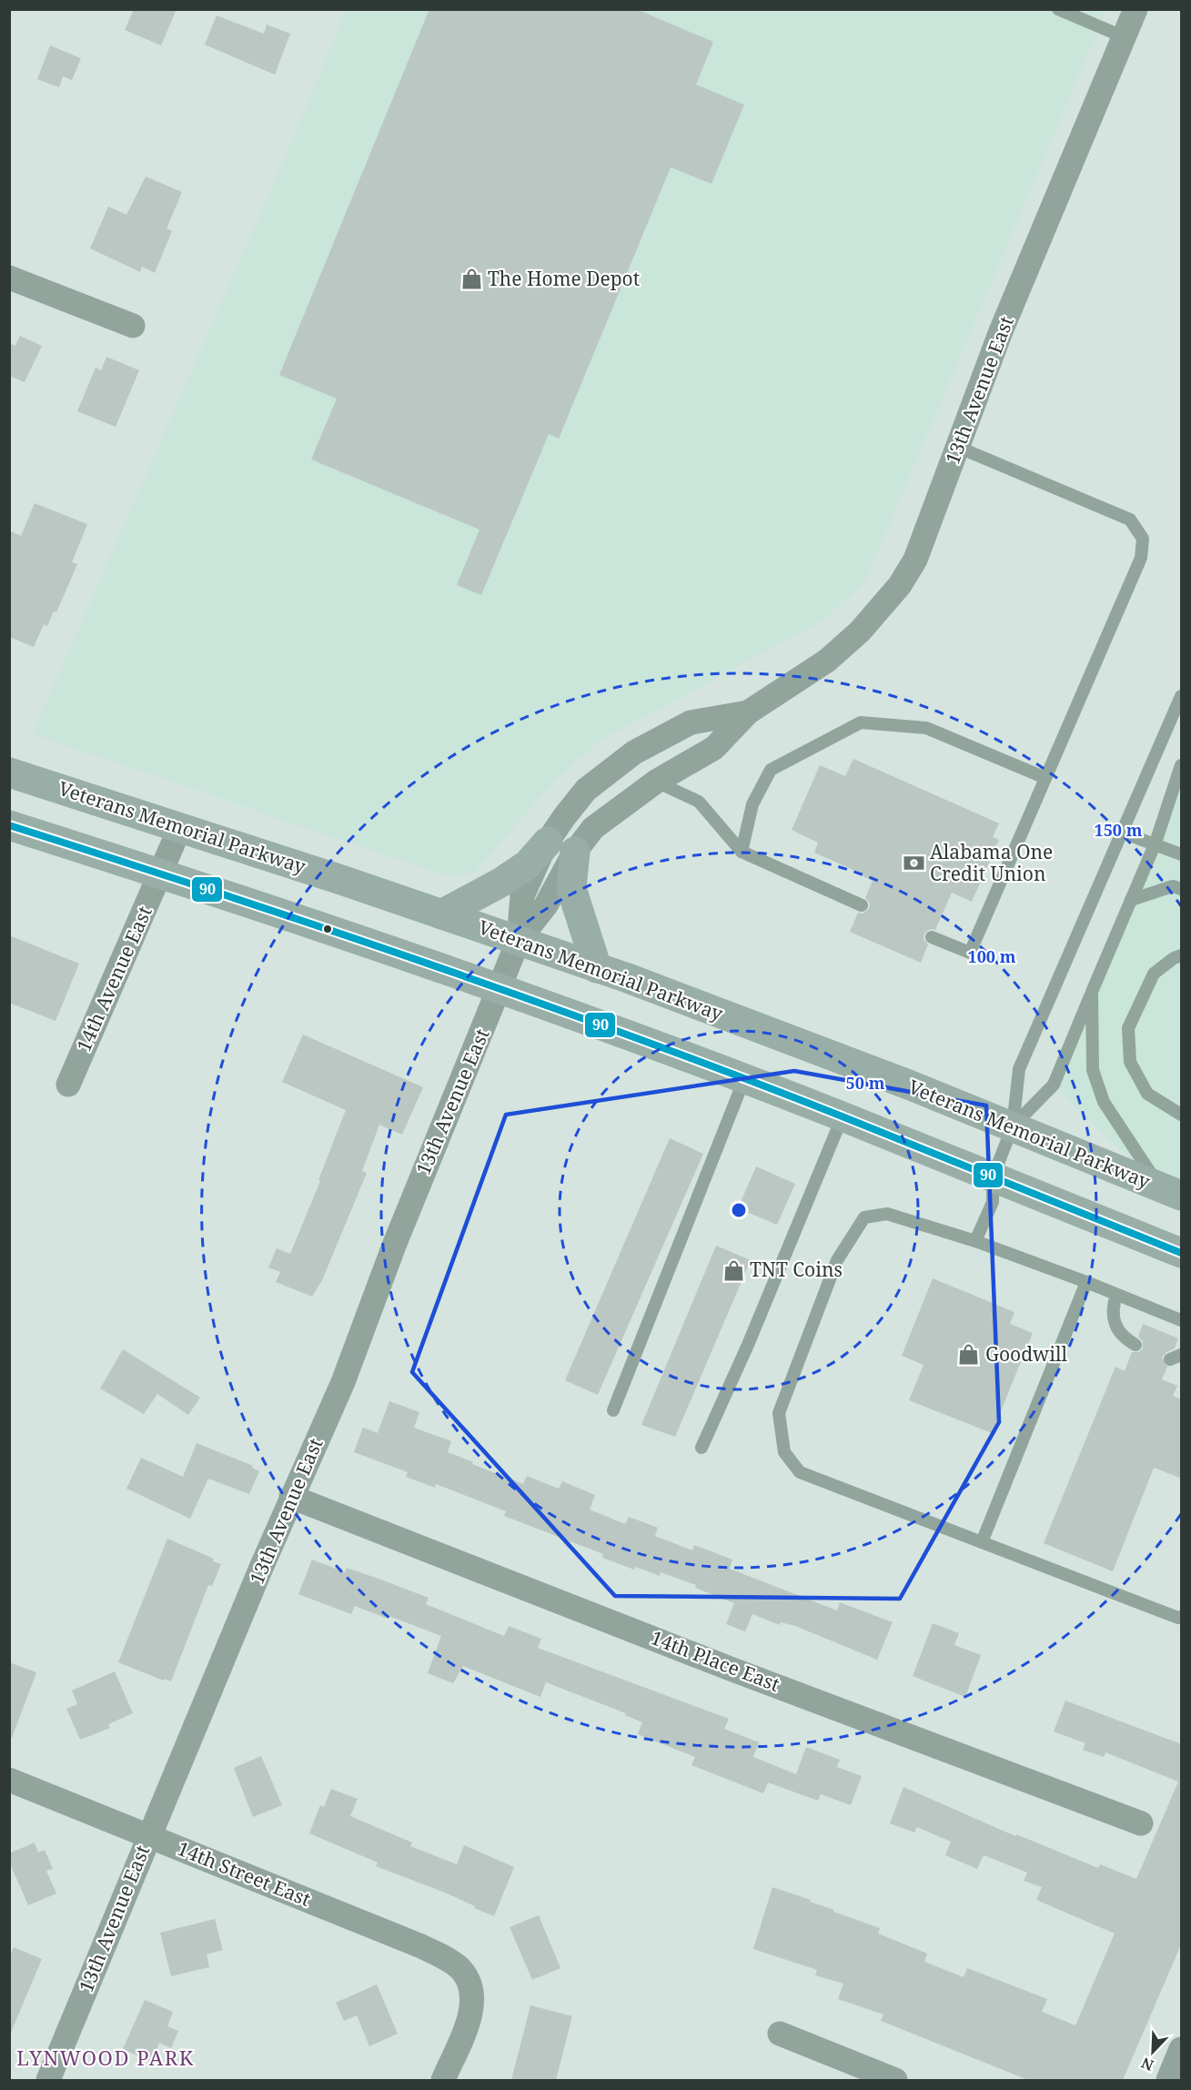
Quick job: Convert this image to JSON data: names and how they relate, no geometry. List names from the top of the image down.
{
  "streets": {
    "main road": ["Veterans Memorial Parkway"],
    "street": [
      "13th Avenue East",
      "14th Avenue East",
      "14th Place East",
      "14th Street East"
    ]
  },
  "crossings": [
    ["13th Avenue East", "Veterans Memorial Parkway"],
    ["13th Avenue East", "14th Place East"],
    ["13th Avenue East", "14th Street East"],
    ["Veterans Memorial Parkway", "14th Avenue East"]
  ],
  "districts": ["LYNWOOD PARK"],
  "places": {
    "shop": ["The Home Depot", "TNT Coins", "Goodwill"],
    "bank": ["Alabama One Credit Union"]
  },
  "lines": ["transit line 90"],
  "north": "bottom left",
  "rings": ["150 m", "100 m", "50 m"]
}
